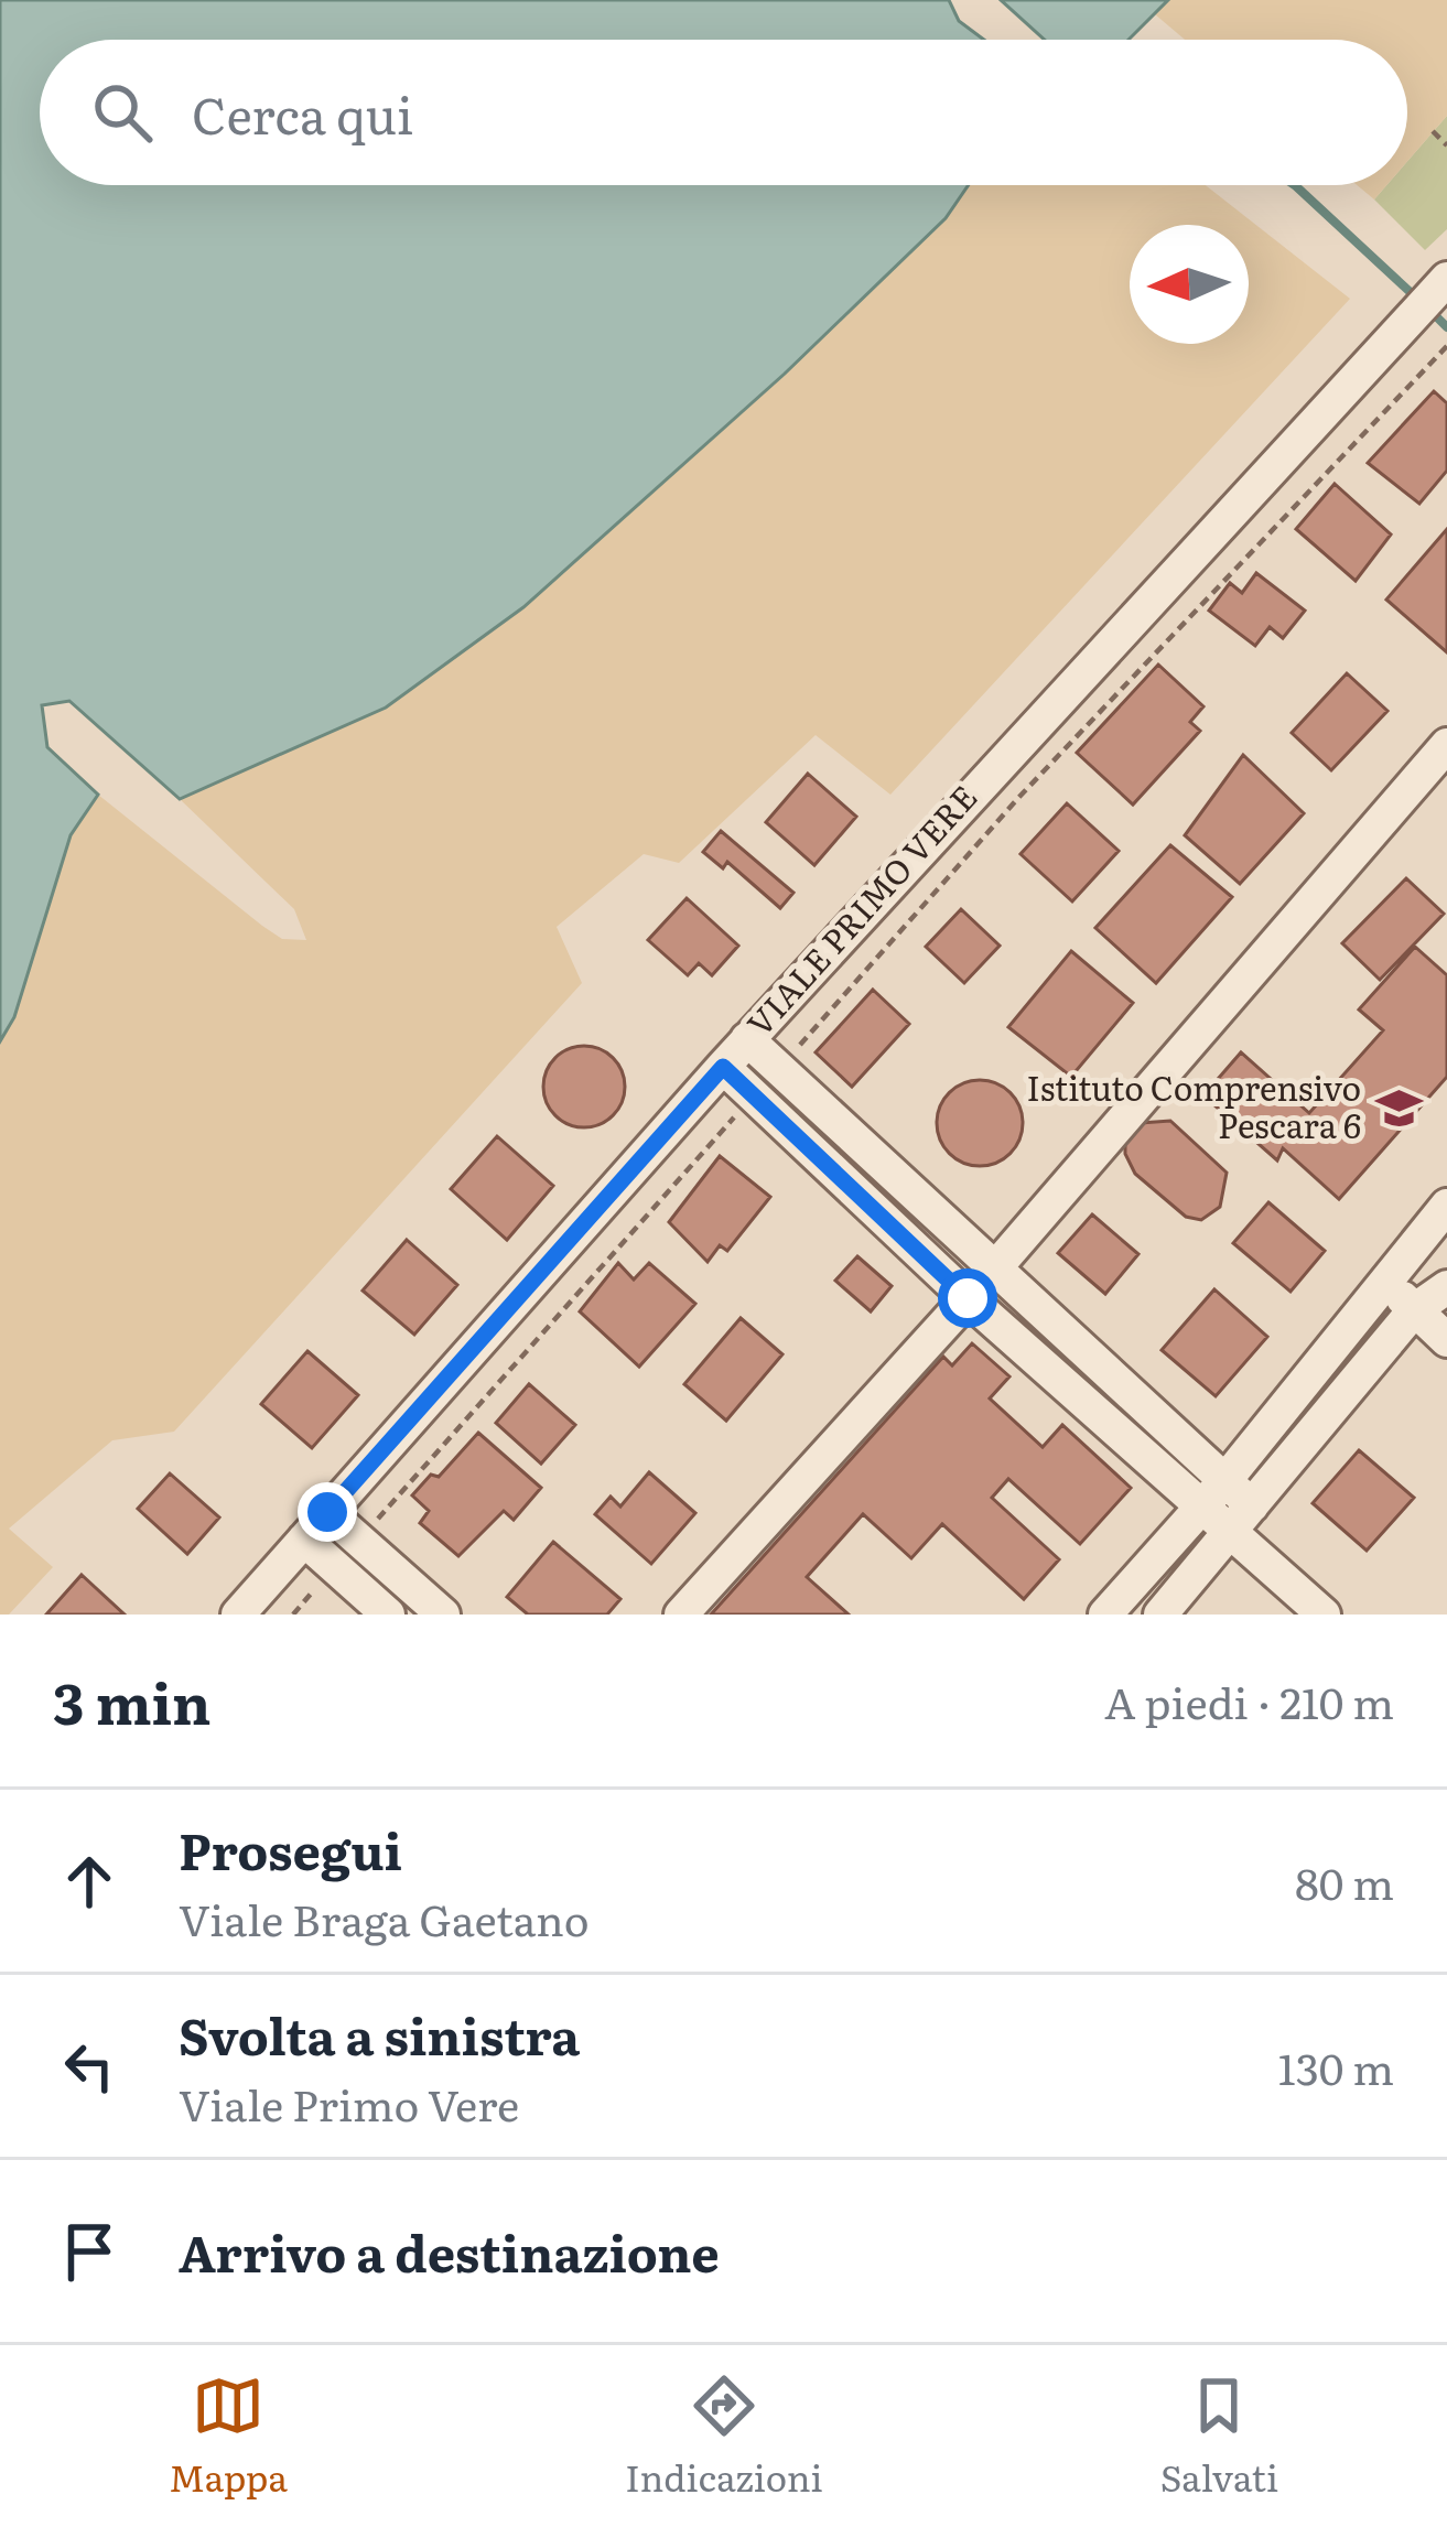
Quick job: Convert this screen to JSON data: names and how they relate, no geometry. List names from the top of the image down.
{
  "streets": {
    "street": ["VIALE PRIMO VERE"]
  },
  "places": {
    "school or university": ["Istituto Comprensivo Pescara 6"]
  },
  "north": "left",
  "page": {
    "search": "Cerca qui",
    "heading": ["3 min", "A piedi · 210 m"],
    "list": [
      ["Prosegui", "Viale Braga Gaetano", "80 m"],
      ["Svolta a sinistra", "Viale Primo Vere", "130 m"],
      "Arrivo a destinazione"
    ],
    "nav": ["Mappa", "Indicazioni", "Salvati"]
  }
}
